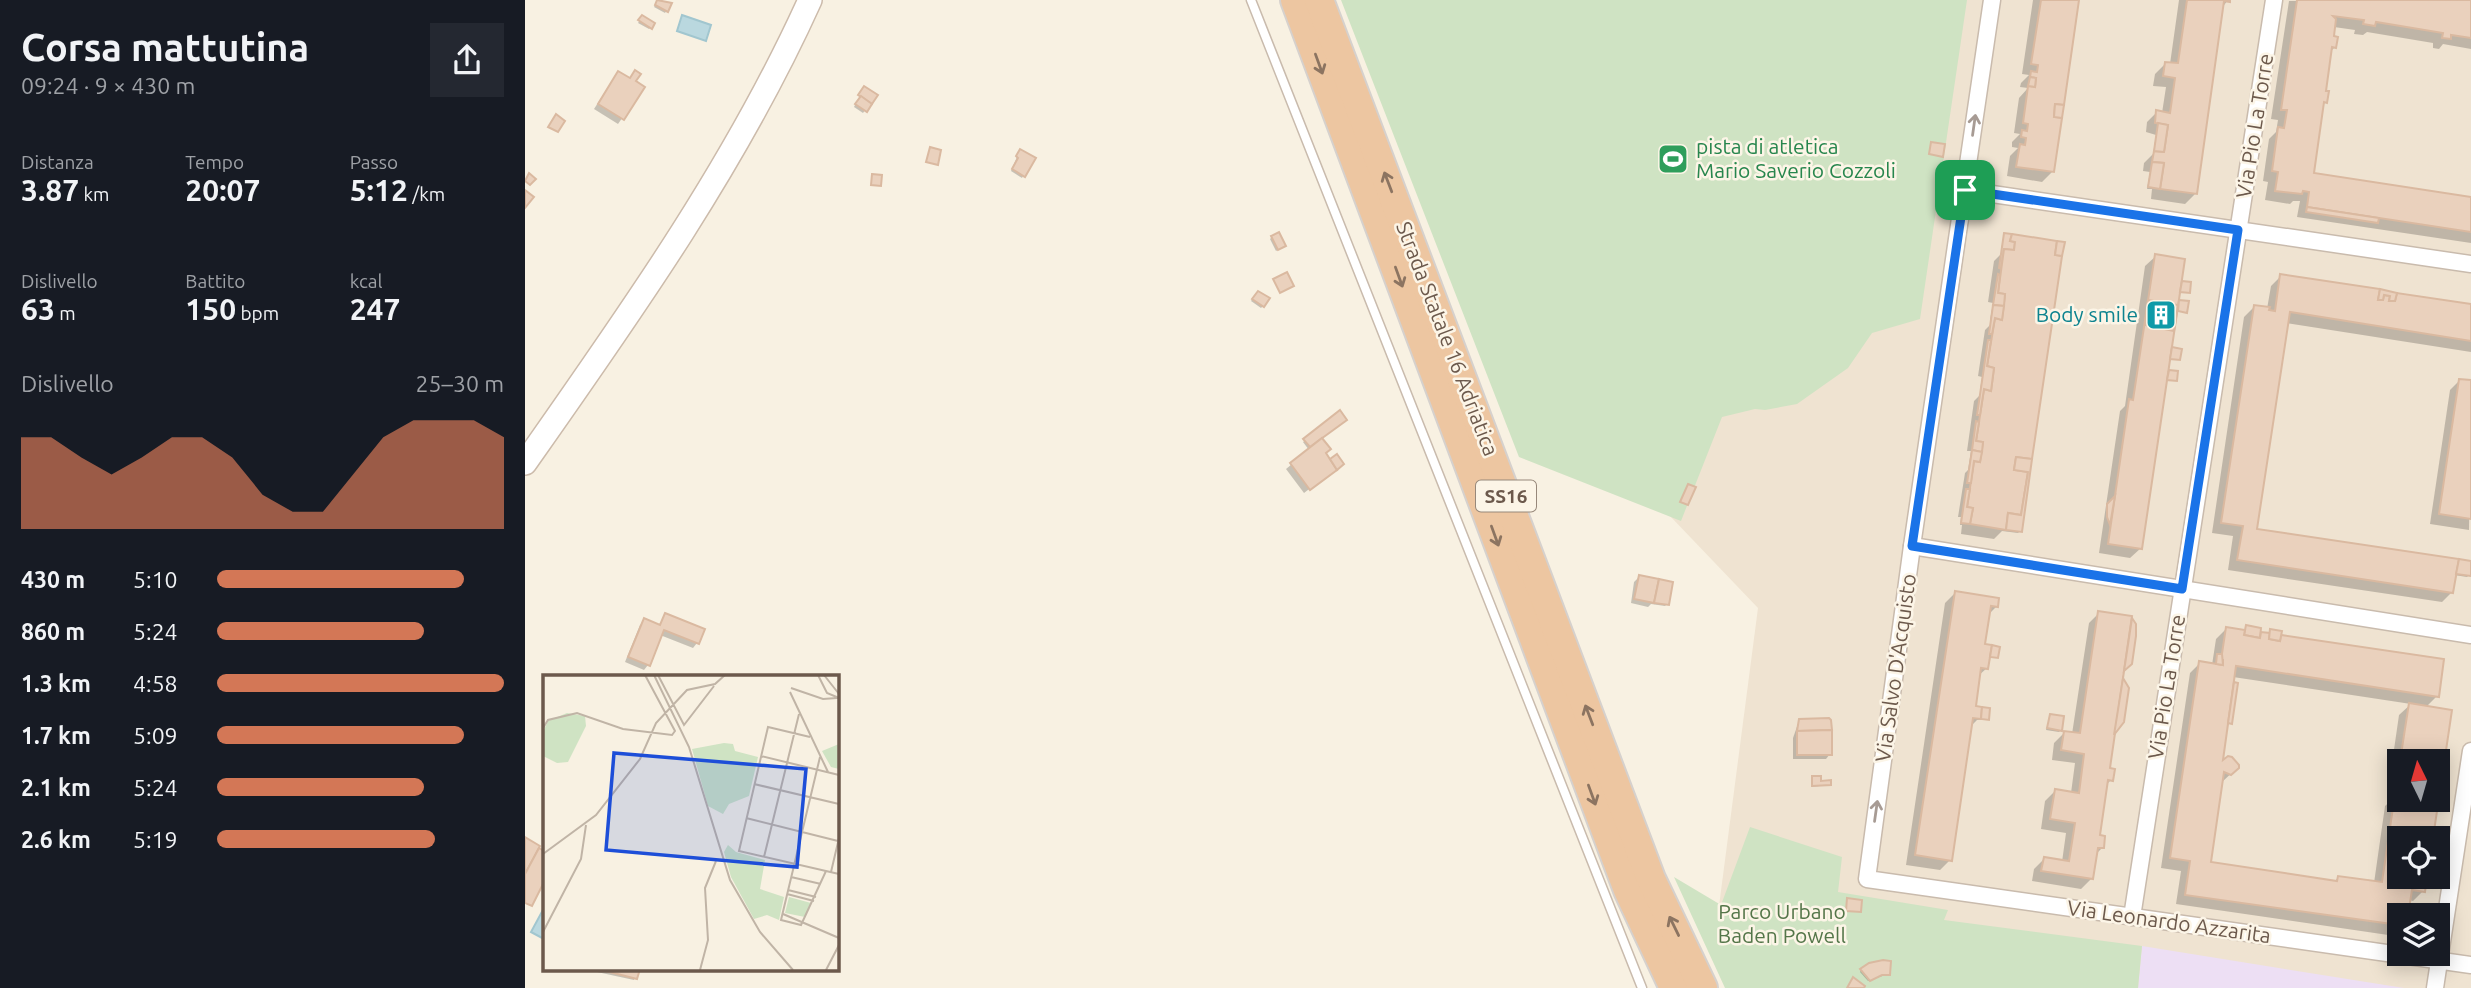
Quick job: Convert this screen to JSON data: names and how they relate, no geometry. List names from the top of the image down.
{
  "streets": {
    "highway": ["Strada Statale 16 Adriatica", "SS16"],
    "street": ["Via Pio La Torre", "Via Salvo D'Acquisto", "Via Leonardo Azzarita"]
  },
  "crossings": [
    ["Via Pio La Torre", "Via Leonardo Azzarita"],
    ["Via Salvo D'Acquisto", "Via Leonardo Azzarita"]
  ],
  "one_way": ["Via Salvo D'Acquisto"],
  "parks": ["Parco Urbano Baden Powell"],
  "places": {
    "sports": ["pista di atletica Mario Saverio Cozzoli"],
    "building": ["Body smile"]
  },
  "north": "top",
  "page": {
    "heading": ["Corsa mattutina", "09:24 · 9 × 430 m"],
    "stats": [
      ["Distanza", "3.87 km"],
      ["Tempo", "20:07"],
      ["Passo", "5:12 /km"],
      ["Dislivello", "63 m"],
      ["Battito", "150 bpm"],
      ["kcal", "247"]
    ],
    "chart": ["Dislivello", "25–30 m"],
    "list": [
      {
        "name": "430 m",
        "note": "5:10"
      },
      {
        "name": "860 m",
        "note": "5:24"
      },
      {
        "name": "1.3 km",
        "note": "4:58"
      },
      {
        "name": "1.7 km",
        "note": "5:09"
      },
      {
        "name": "2.1 km",
        "note": "5:24"
      },
      {
        "name": "2.6 km",
        "note": "5:19"
      }
    ]
  }
}
